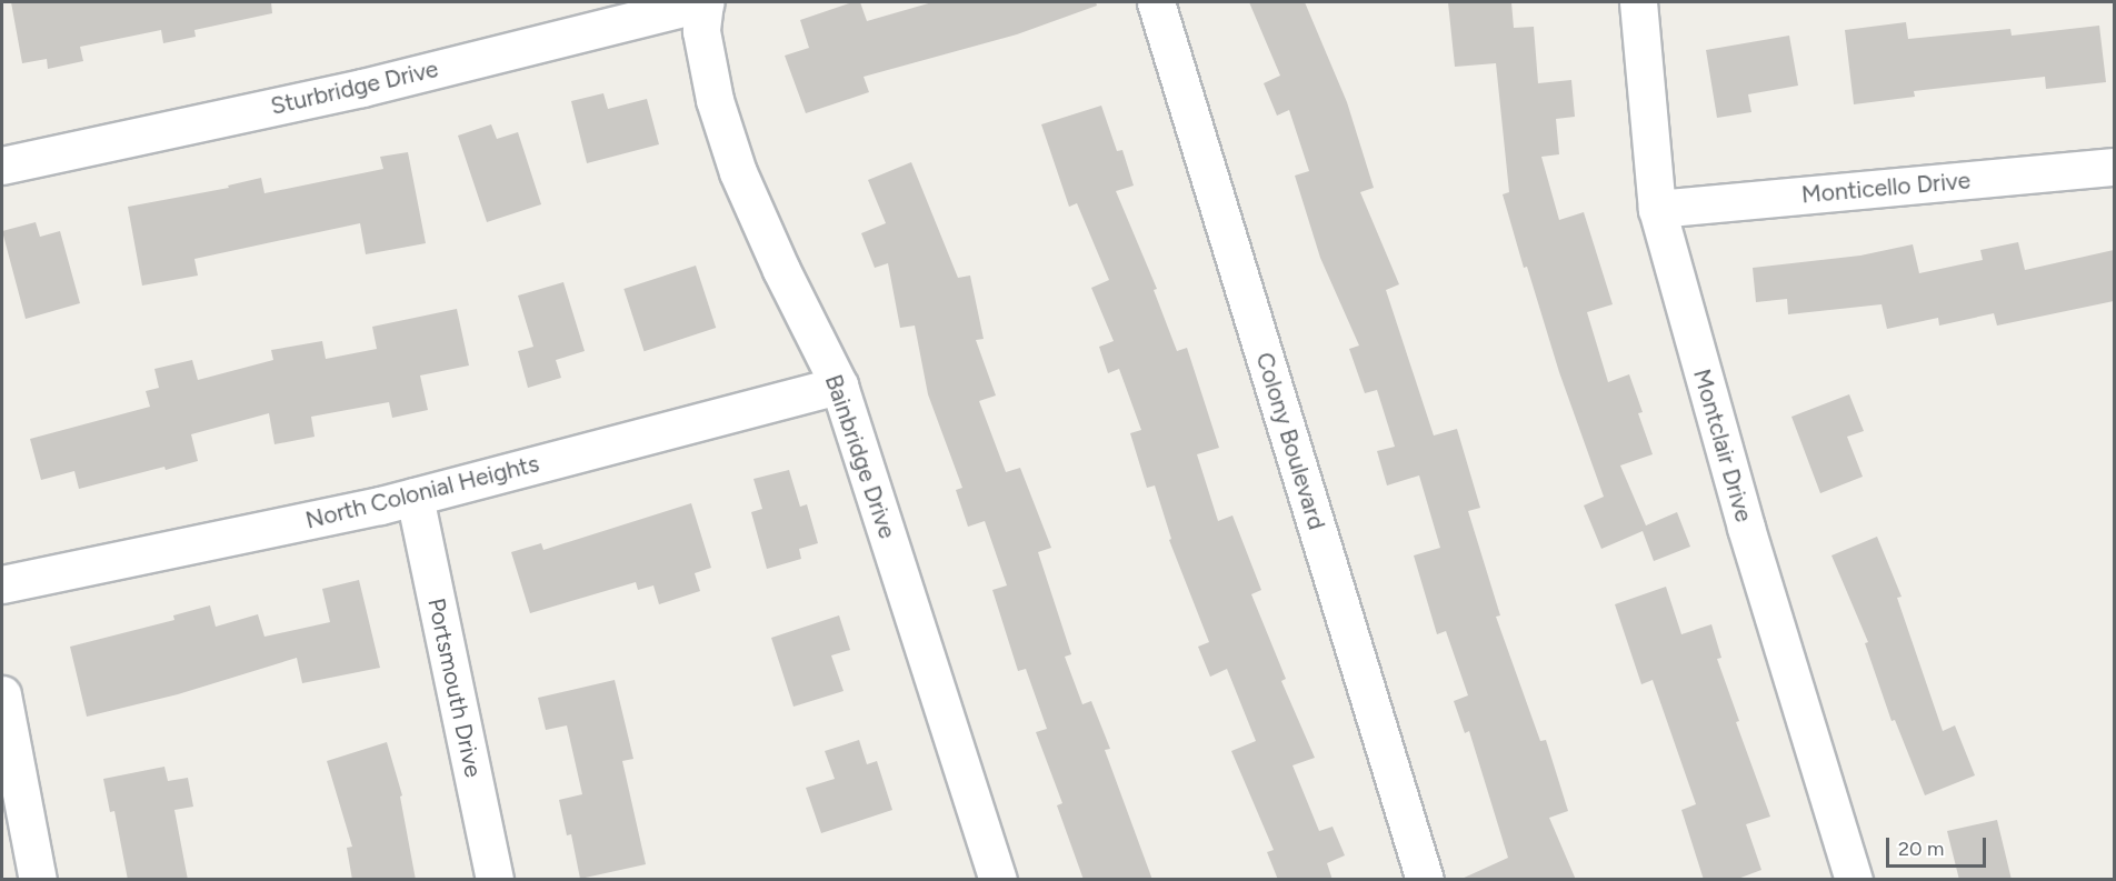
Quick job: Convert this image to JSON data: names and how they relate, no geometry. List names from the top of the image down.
{
  "streets": {
    "street": [
      "Sturbridge Drive",
      "Monticello Drive",
      "Colony Boulevard",
      "Montclair Drive",
      "Bainbridge Drive",
      "North Colonial Heights",
      "Portsmouth Drive"
    ]
  },
  "crossings": [
    ["Sturbridge Drive", "Bainbridge Drive"],
    ["Monticello Drive", "Montclair Drive"],
    ["Bainbridge Drive", "North Colonial Heights"],
    ["North Colonial Heights", "Portsmouth Drive"]
  ],
  "scale_bar": "20 m"
}
